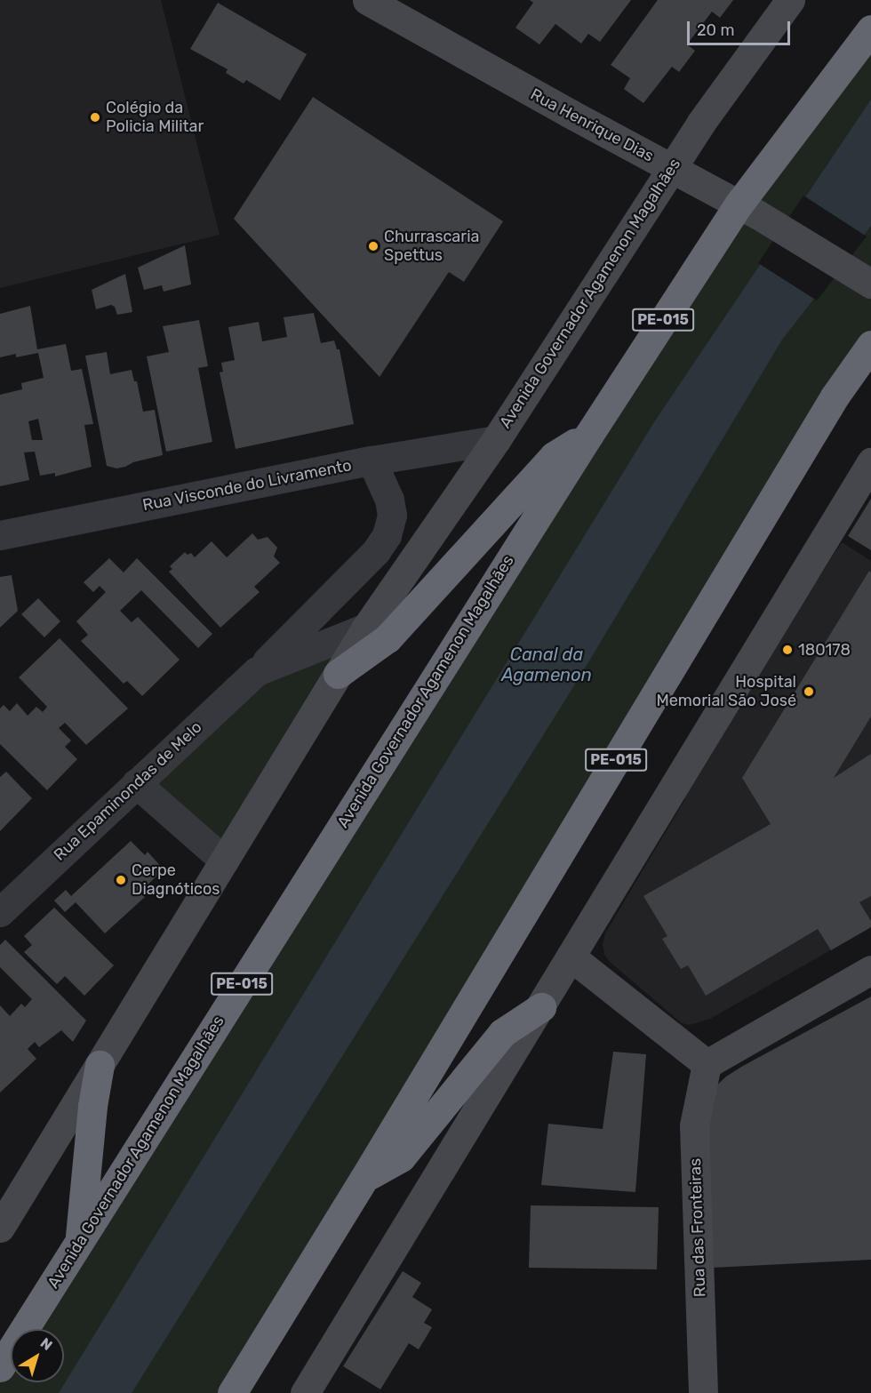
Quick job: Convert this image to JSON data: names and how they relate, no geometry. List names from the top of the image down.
{
  "streets": {
    "highway": ["Avenida Governador Agamenon Magalhães", "PE-015"],
    "main road": ["Rua Henrique Dias", "Rua das Fronteiras"],
    "street": ["Rua Visconde do Livramento", "Rua Epaminondas de Melo"]
  },
  "crossings": [
    ["Rua Henrique Dias", "Avenida Governador Agamenon Magalhães"],
    ["Avenida Governador Agamenon Magalhães", "Rua Visconde do Livramento"],
    ["Avenida Governador Agamenon Magalhães", "Rua Epaminondas de Melo"],
    ["Rua Visconde do Livramento", "Rua Epaminondas de Melo"]
  ],
  "water": ["Canal da Agamenon"],
  "places": [
    "Colégio da Policia Militar",
    "Churrascaria Spettus",
    "180178",
    "Hospital Memorial São José",
    "Cerpe Diagnóticos"
  ],
  "scale_bar": "20 m",
  "north": "top right"
}
